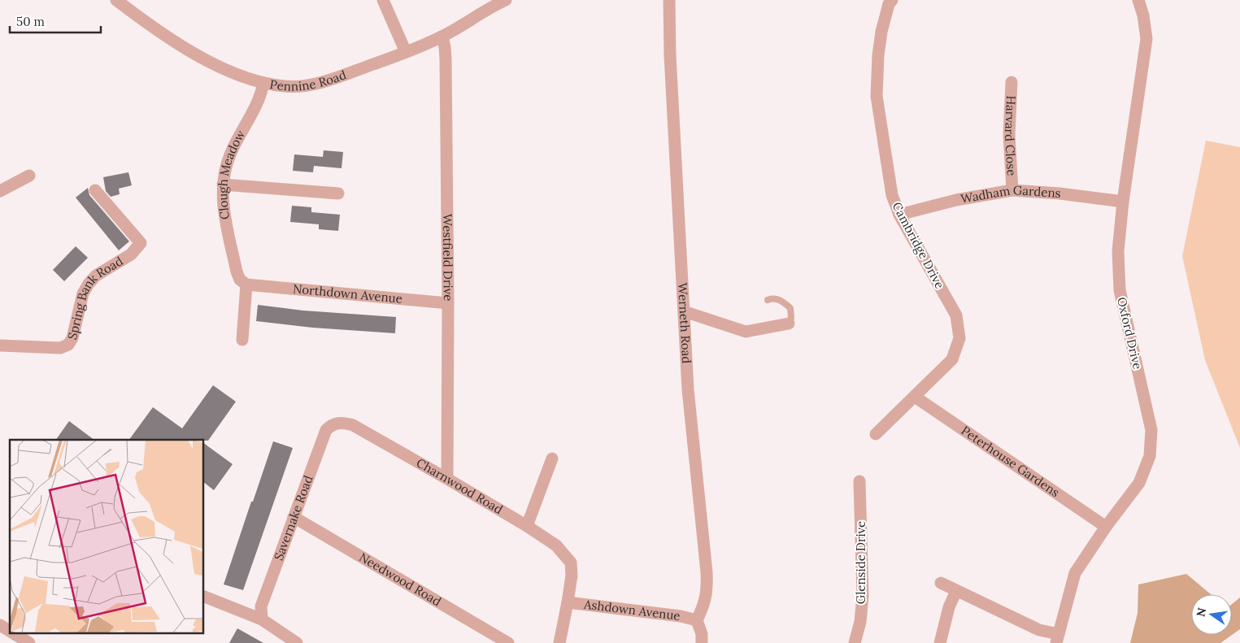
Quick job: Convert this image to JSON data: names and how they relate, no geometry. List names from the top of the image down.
{
  "streets": {
    "street": [
      "Pennine Road",
      "Harvard Close",
      "Clough Meadow",
      "Wadham Gardens",
      "Cambridge Drive",
      "Westfield Drive",
      "Northdown Avenue",
      "Spring Bank Road",
      "Werneth Road",
      "Oxford Drive",
      "Peterhouse Gardens",
      "Charnwood Road",
      "Savernake Road",
      "Glenside Drive",
      "Needwood Road",
      "Ashdown Avenue"
    ]
  },
  "crossings": [
    ["Pennine Road", "Clough Meadow"],
    ["Pennine Road", "Westfield Drive"],
    ["Harvard Close", "Wadham Gardens"],
    ["Clough Meadow", "Northdown Avenue"],
    ["Wadham Gardens", "Cambridge Drive"],
    ["Wadham Gardens", "Oxford Drive"],
    ["Cambridge Drive", "Peterhouse Gardens"],
    ["Westfield Drive", "Northdown Avenue"],
    ["Westfield Drive", "Charnwood Road"],
    ["Werneth Road", "Ashdown Avenue"],
    ["Oxford Drive", "Peterhouse Gardens"],
    ["Charnwood Road", "Savernake Road"],
    ["Charnwood Road", "Ashdown Avenue"],
    ["Savernake Road", "Needwood Road"]
  ],
  "scale_bar": "50 m",
  "north": "left"
}
